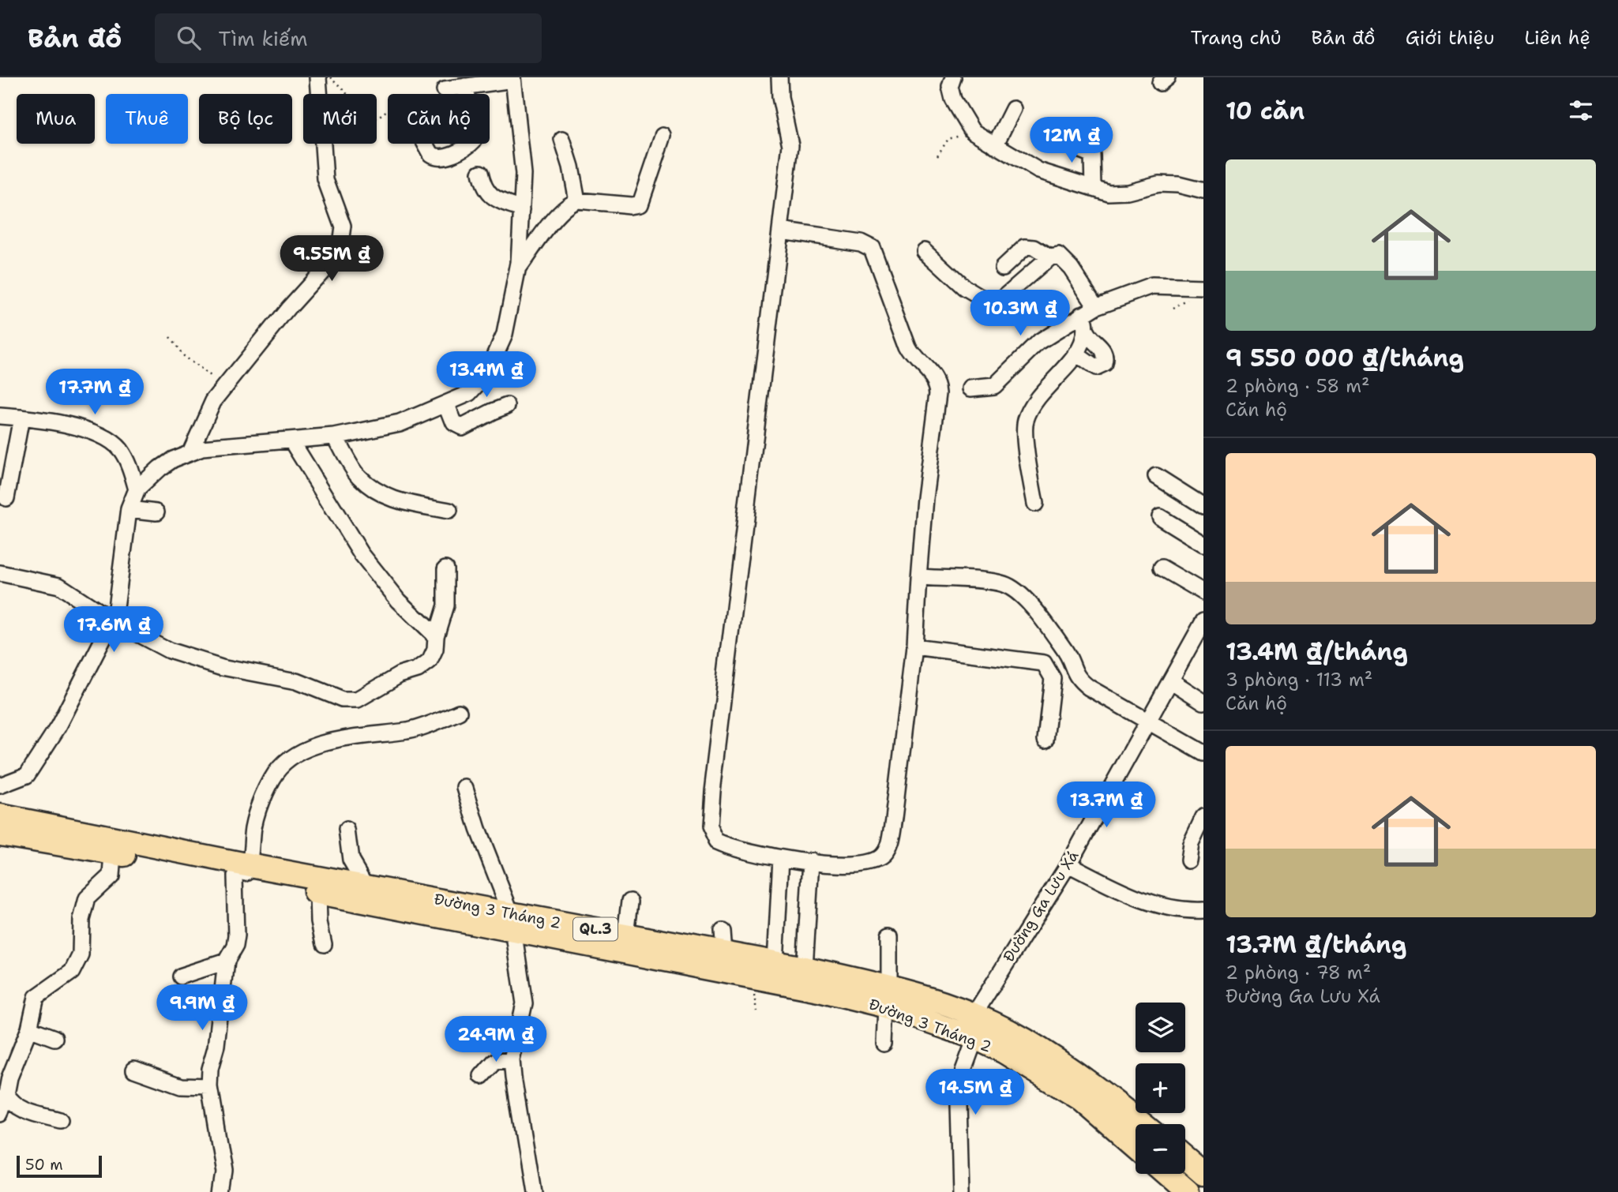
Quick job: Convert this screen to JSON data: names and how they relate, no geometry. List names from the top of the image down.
{
  "streets": {
    "highway": ["Đường 3 Tháng 2", "QL.3"],
    "street": ["Đường Ga Lưu Xá"]
  },
  "crossings": [
    ["Đường Ga Lưu Xá", "Đường 3 Tháng 2"]
  ],
  "scale_bar": "50 m",
  "page": {
    "header": "Bản đồ",
    "search": "Tìm kiếm",
    "nav": [
      "Trang chủ",
      "Bản đồ",
      "Giới thiệu",
      "Liên hệ"
    ],
    "heading": "10 căn",
    "chip": [
      "Mua",
      "Thuê",
      "Bộ lọc",
      "Mới",
      "Căn hộ"
    ],
    "price": [
      "12M ₫",
      "9.55M ₫",
      "10.3M ₫",
      "13.4M ₫",
      "17.7M ₫",
      "17.6M ₫",
      "13.7M ₫",
      "9.9M ₫",
      "24.9M ₫",
      "14.5M ₫"
    ],
    "list": [
      {
        "name": "9 550 000 ₫/tháng",
        "note": "2 phòng · 58 m² · Căn hộ"
      },
      {
        "name": "13.4M ₫/tháng",
        "note": "3 phòng · 113 m² · Căn hộ"
      },
      {
        "name": "13.7M ₫/tháng",
        "note": "2 phòng · 78 m² · Đường Ga Lưu Xá"
      }
    ],
    "map_buttons": ["+", "−"],
    "scale": "50 m"
  }
}
